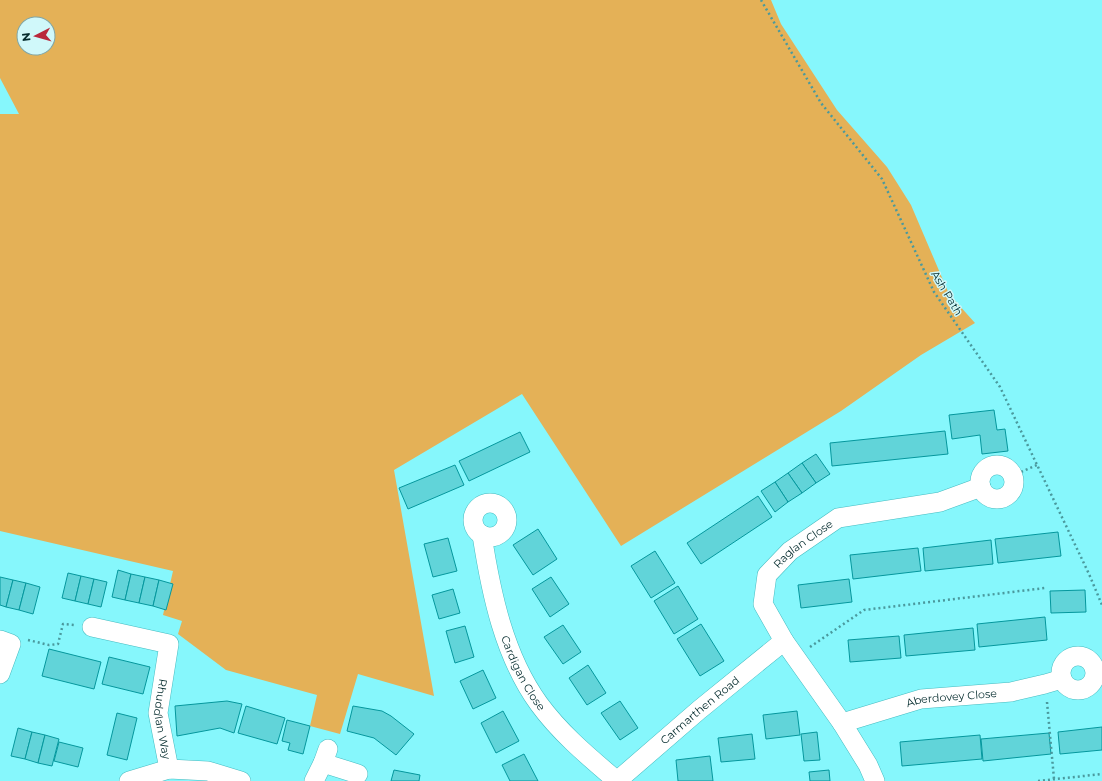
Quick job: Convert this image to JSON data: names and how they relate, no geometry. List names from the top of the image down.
{
  "streets": {
    "street": [
      "Raglan Close",
      "Cardigan Close",
      "Aberdovey Close",
      "Carmarthen Road",
      "Rhuddlan Way"
    ],
    "path": ["Ash Path"]
  },
  "crossings": [
    ["Raglan Close", "Aberdovey Close"],
    ["Raglan Close", "Carmarthen Road"],
    ["Cardigan Close", "Carmarthen Road"]
  ],
  "north": "left"
}
